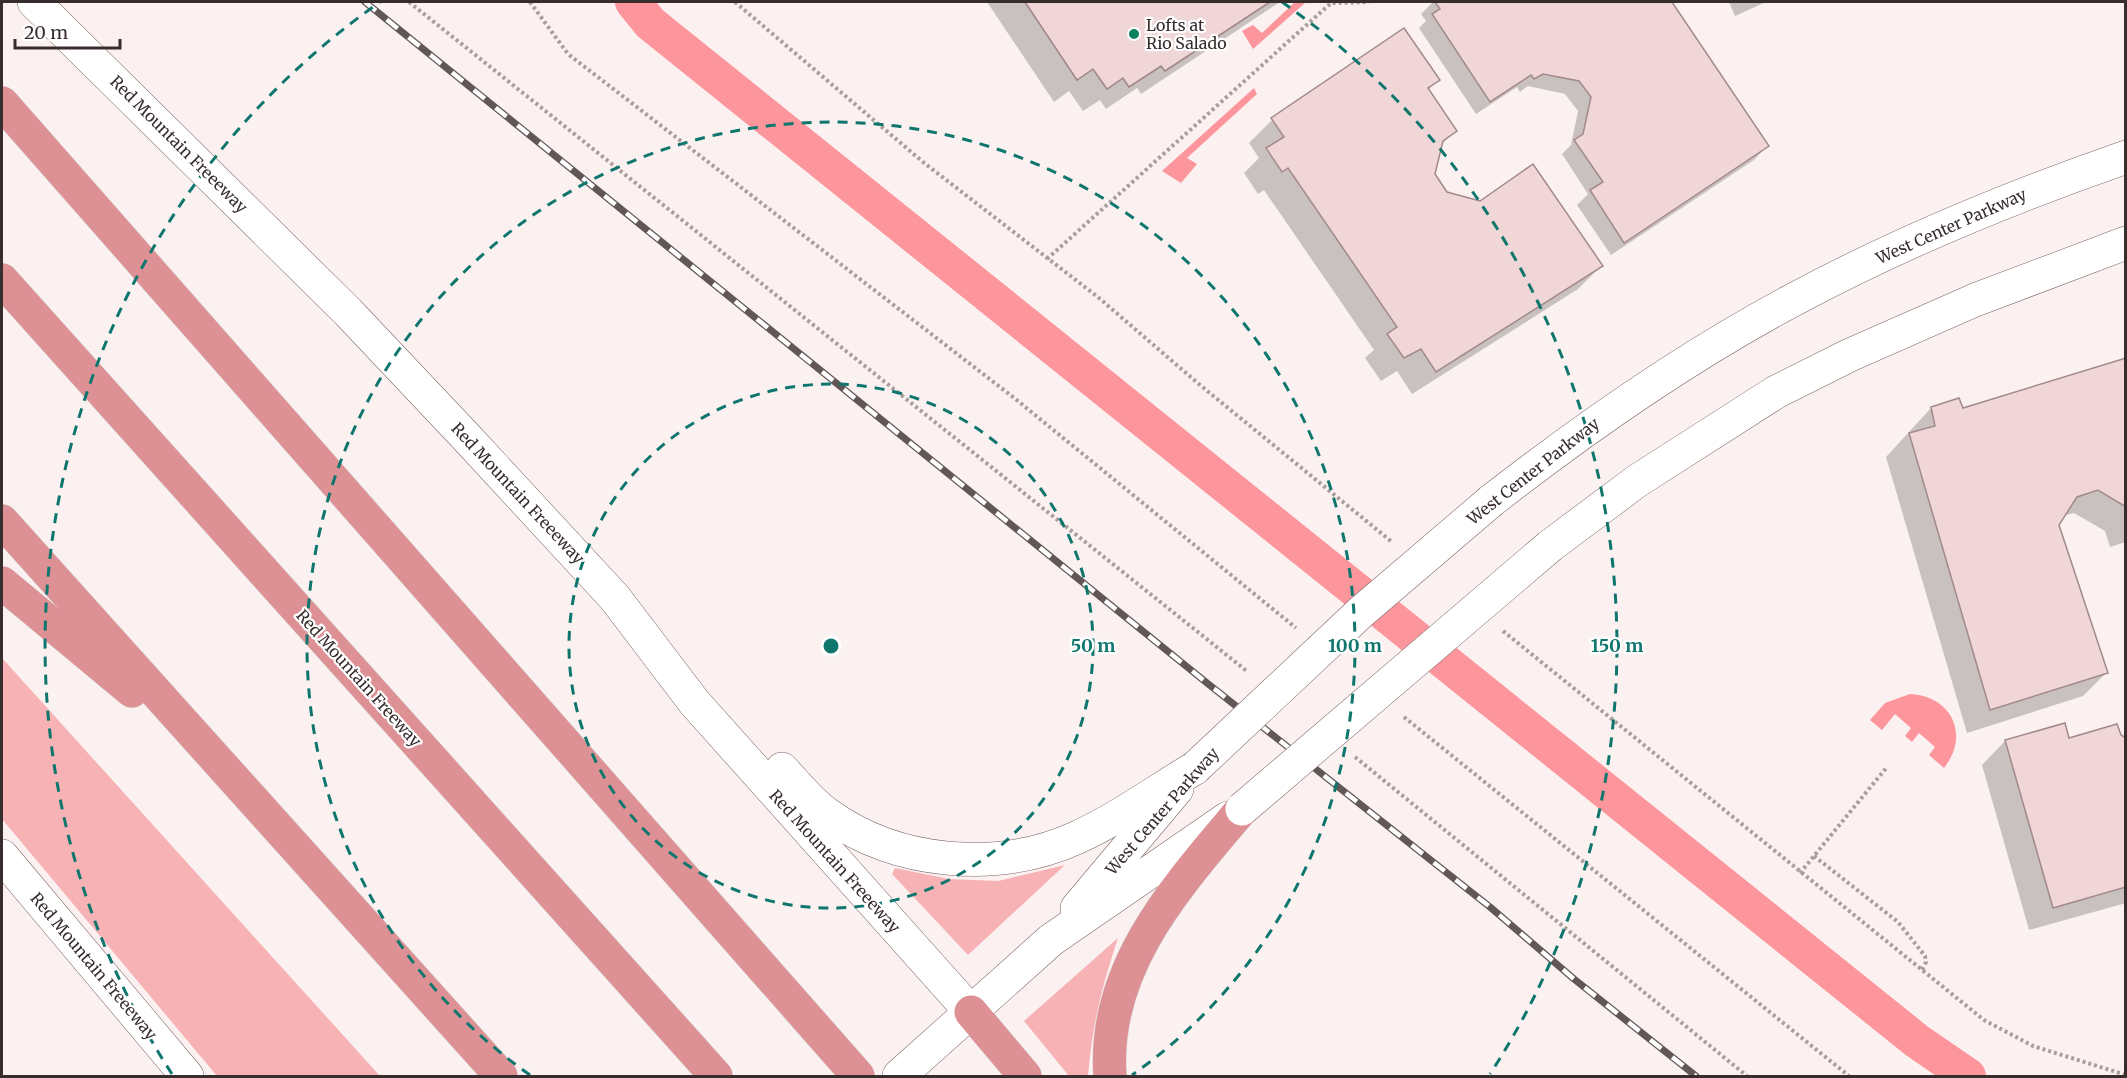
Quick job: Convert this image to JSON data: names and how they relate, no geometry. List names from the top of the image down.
{
  "streets": {
    "highway": ["Red Mountain Freeway"],
    "street": ["Red Mountain Freeeway", "West Center Parkway"]
  },
  "crossings": [
    ["Red Mountain Freeeway", "West Center Parkway"]
  ],
  "places": ["Lofts at Rio Salado"],
  "scale_bar": "20 m",
  "rings": ["50 m", "100 m", "150 m"]
}
